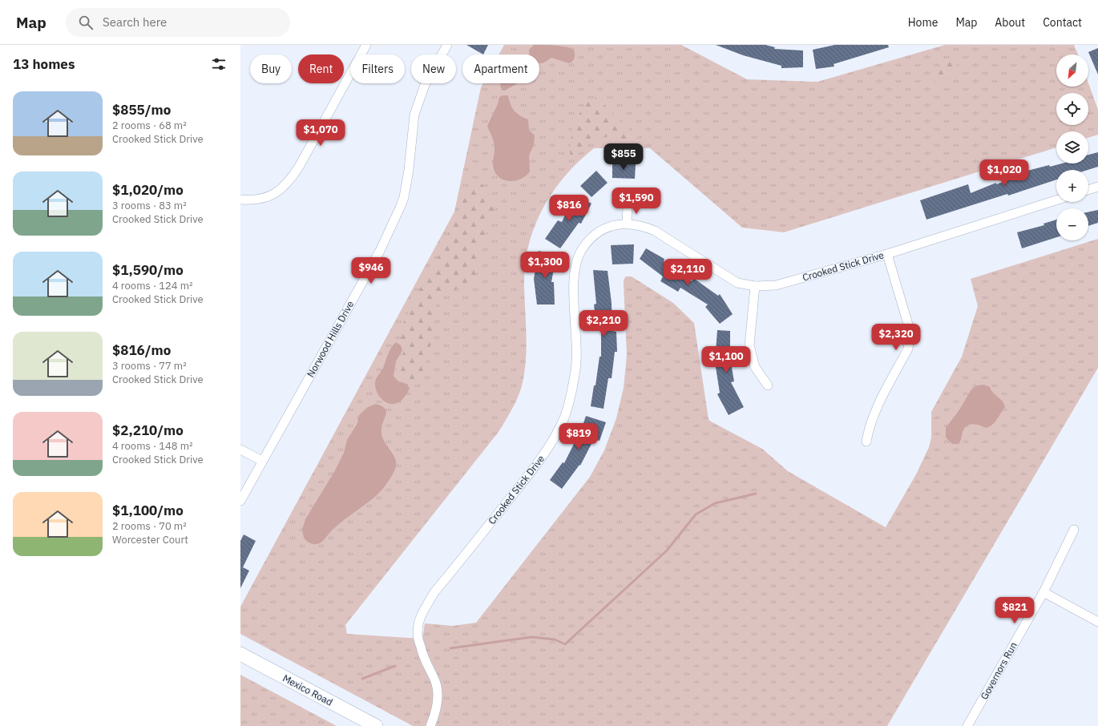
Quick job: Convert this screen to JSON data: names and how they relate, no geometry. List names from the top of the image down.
{
  "streets": {
    "main road": ["Mexico Road"],
    "street": ["Crooked Stick Drive", "Norwood Hills Drive", "Governors Run"]
  },
  "north": "bottom left",
  "page": {
    "header": "Map",
    "search": "Search here",
    "nav": [
      "Home",
      "Map",
      "About",
      "Contact"
    ],
    "heading": "13 homes",
    "map_buttons": ["+", "−"],
    "chip": [
      "Buy",
      "Rent",
      "Filters",
      "New",
      "Apartment"
    ],
    "list": [
      {
        "name": "$855/mo",
        "note": "2 rooms · 68 m² · Crooked Stick Drive"
      },
      {
        "name": "$1,020/mo",
        "note": "3 rooms · 83 m² · Crooked Stick Drive"
      },
      {
        "name": "$1,590/mo",
        "note": "4 rooms · 124 m² · Crooked Stick Drive"
      },
      {
        "name": "$816/mo",
        "note": "3 rooms · 77 m² · Crooked Stick Drive"
      },
      {
        "name": "$2,210/mo",
        "note": "4 rooms · 148 m² · Crooked Stick Drive"
      },
      {
        "name": "$1,100/mo",
        "note": "2 rooms · 70 m² · Worcester Court"
      }
    ],
    "price": [
      "$1,070",
      "$855",
      "$1,020",
      "$1,590",
      "$816",
      "$1,300",
      "$946",
      "$2,110",
      "$2,210",
      "$2,320",
      "$1,100",
      "$819",
      "$821"
    ]
  }
}
